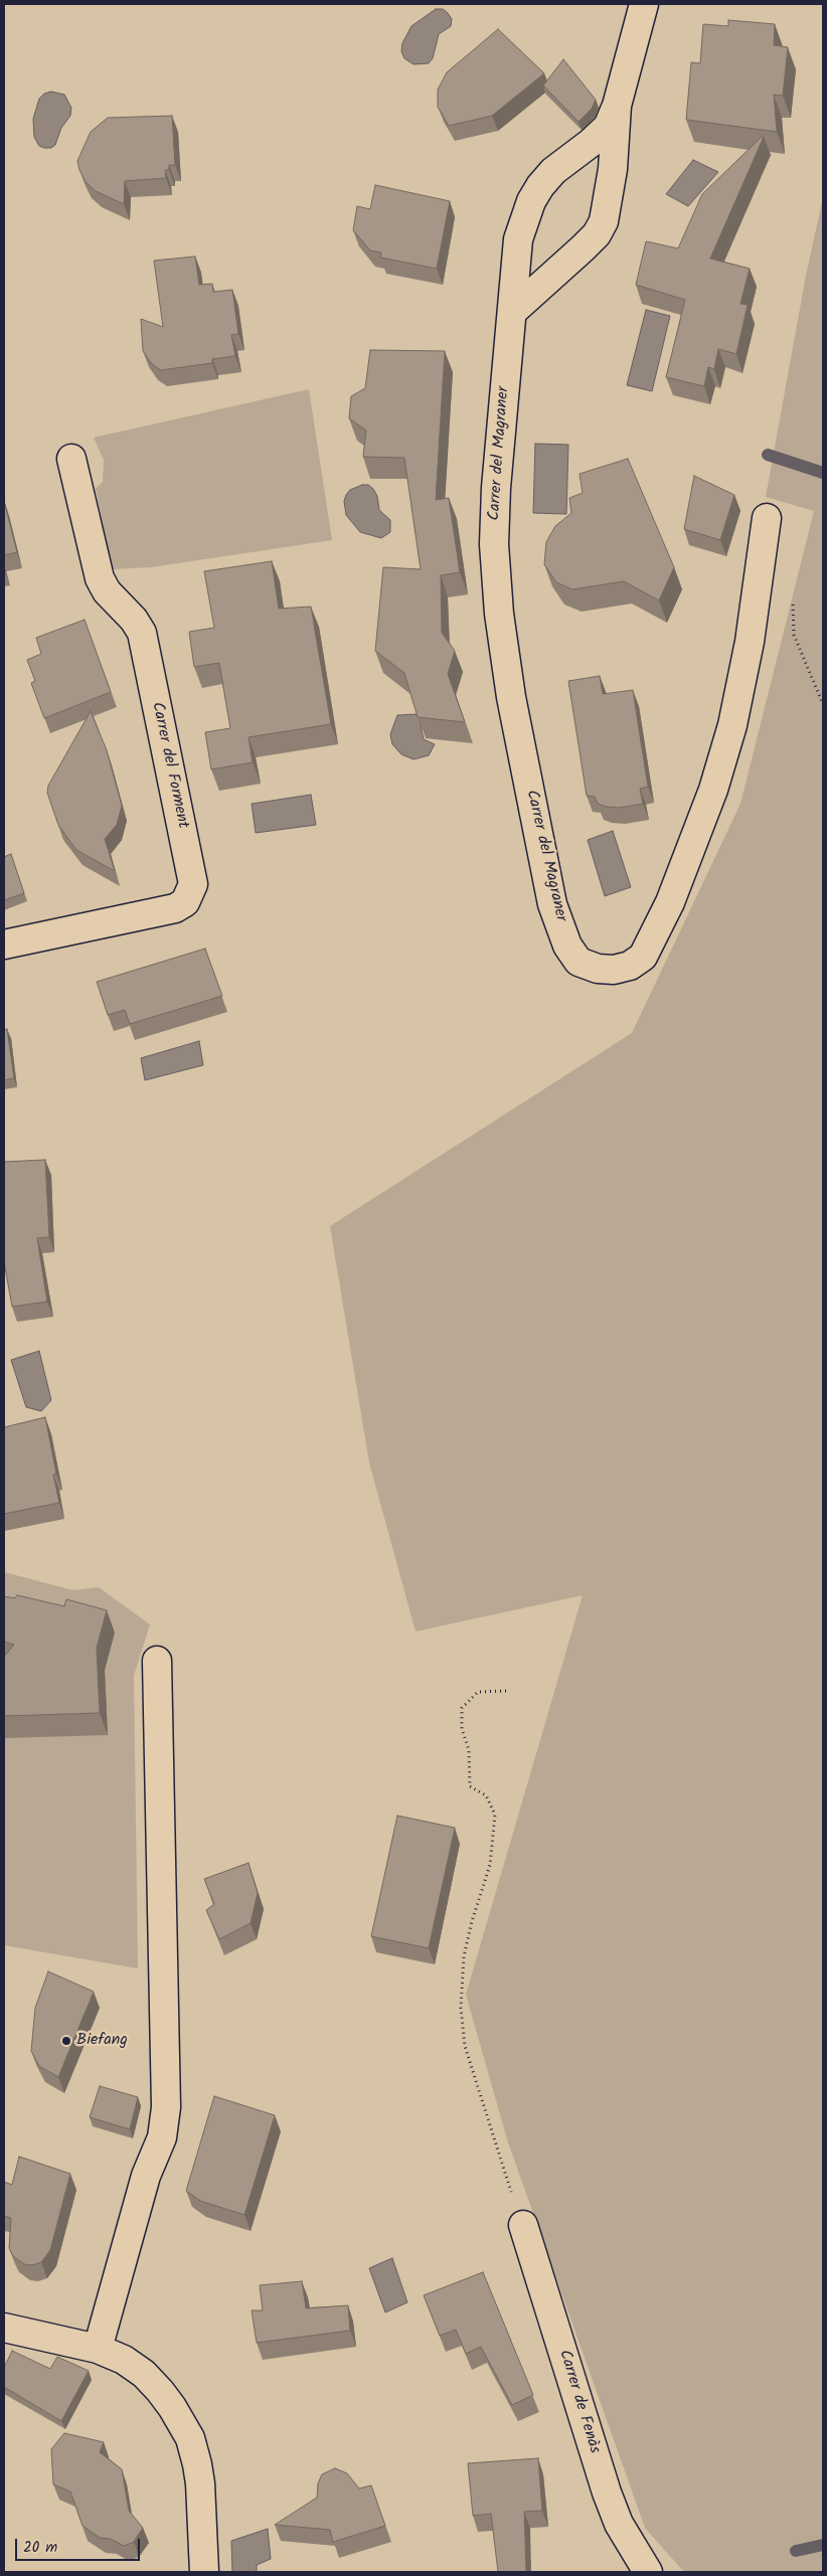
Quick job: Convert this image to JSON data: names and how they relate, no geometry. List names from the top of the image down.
{
  "streets": {
    "street": ["Carrer del Magraner", "Carrer del Forment", "Carrer de Fenàs"]
  },
  "places": ["Biefang"],
  "scale_bar": "20 m"
}
